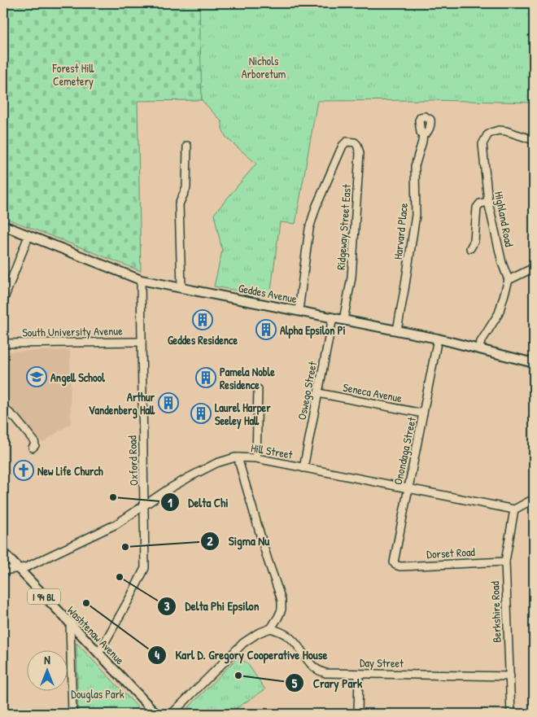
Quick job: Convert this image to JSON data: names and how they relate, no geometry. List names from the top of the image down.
{
  "streets": {
    "main road": ["Geddes Avenue", "I 94 BL", "Washtenaw Avenue"],
    "street": [
      "Highland Road",
      "Ridgeway Street East",
      "Harvard Place",
      "South University Avenue",
      "Oswego Street",
      "Seneca Avenue",
      "Hill Street",
      "Onondaga Street",
      "Oxford Road",
      "Dorset Road",
      "Berkshire Road",
      "Day Street"
    ]
  },
  "crossings": [
    ["Ridgeway Street East", "Geddes Avenue"],
    ["Harvard Place", "Geddes Avenue"],
    ["Geddes Avenue", "Oswego Street"],
    ["Geddes Avenue", "Onondaga Street"],
    ["Geddes Avenue", "Oxford Road"],
    ["South University Avenue", "Oxford Road"],
    ["Oswego Street", "Seneca Avenue"],
    ["Oswego Street", "Hill Street"],
    ["Seneca Avenue", "Onondaga Street"],
    ["Hill Street", "Onondaga Street"],
    ["Hill Street", "Oxford Road"],
    ["Hill Street", "Berkshire Road"],
    ["Hill Street", "Washtenaw Avenue"],
    ["Onondaga Street", "Dorset Road"],
    ["Oxford Road", "Washtenaw Avenue"],
    ["Dorset Road", "Berkshire Road"],
    ["Berkshire Road", "Day Street"]
  ],
  "parks": ["Nichols Arboretum", "Forest Hill Cemetery", "Douglas Park"],
  "places": {
    "building": [
      "Geddes Residence",
      "Alpha Epsilon Pi",
      "Pamela Noble Residence",
      "Arthur Vandenberg Hall",
      "Laurel Harper Seeley Hall"
    ],
    "school or university": ["Angell School"],
    "church": ["New Life Church"],
    "other": [
      "Delta Chi",
      "Sigma Nu",
      "Delta Phi Epsilon",
      "Karl D. Gregory Cooperative House",
      "Crary Park"
    ]
  },
  "north": "top"
}
